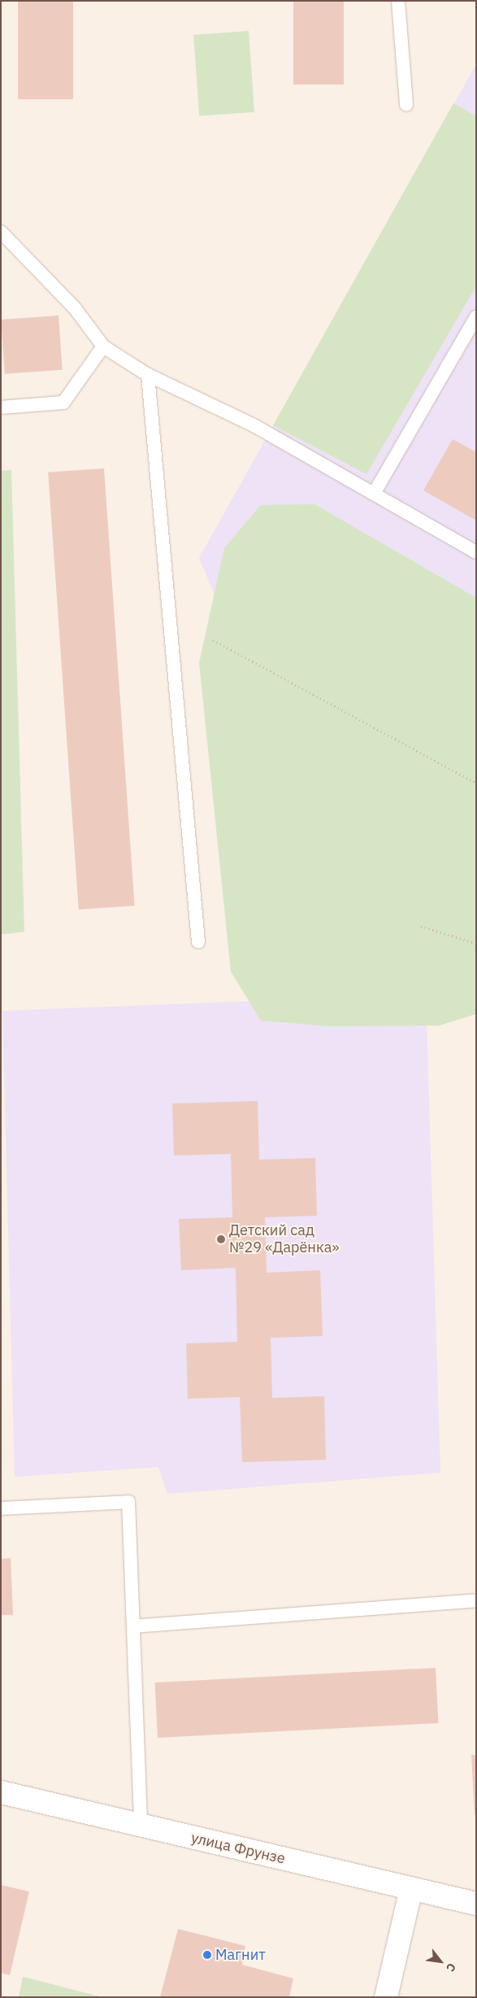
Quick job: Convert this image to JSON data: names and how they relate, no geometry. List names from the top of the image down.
{
  "streets": {
    "street": ["улица Фрунзе"]
  },
  "places": ["Детский сад №29 «Дарёнка»", "Магнит"],
  "north": "bottom right"
}
